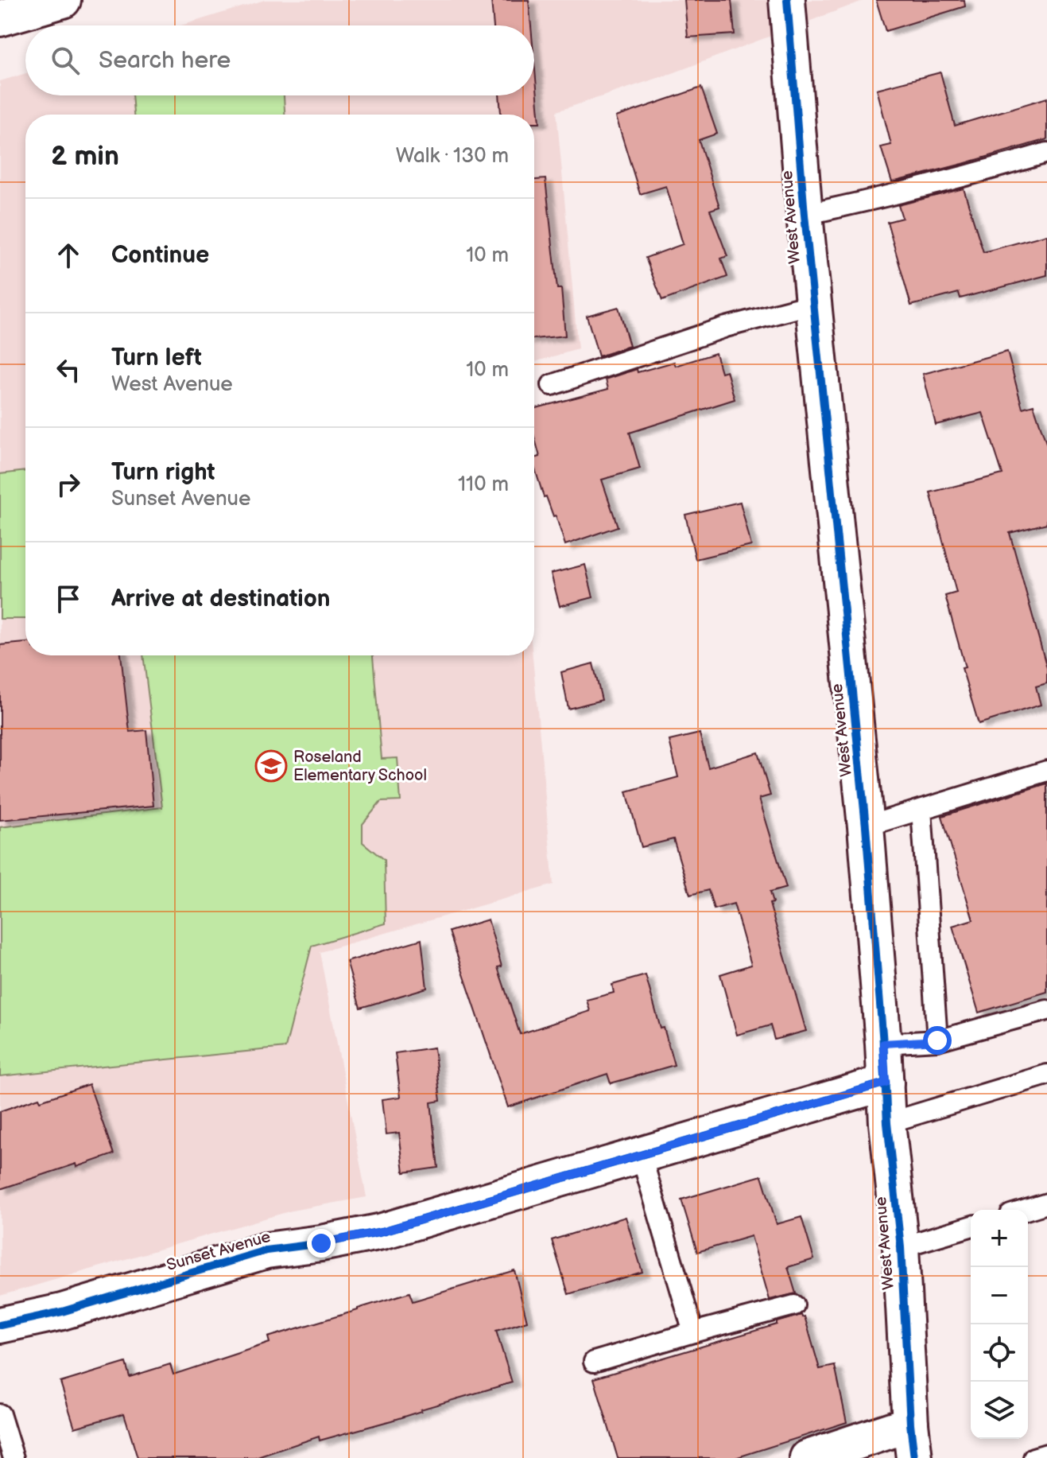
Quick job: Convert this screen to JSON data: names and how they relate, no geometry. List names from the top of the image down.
{
  "streets": {
    "street": ["West Avenue", "Sunset Avenue"]
  },
  "crossings": [
    ["West Avenue", "Sunset Avenue"]
  ],
  "places": {
    "school or university": ["Roseland Elementary School"]
  },
  "page": {
    "search": "Search here",
    "heading": ["2 min", "Walk · 130 m"],
    "list": [
      ["Continue", "10 m"],
      ["Turn left", "West Avenue", "10 m"],
      ["Turn right", "Sunset Avenue", "110 m"],
      "Arrive at destination"
    ],
    "map_buttons": ["+", "−"]
  }
}
